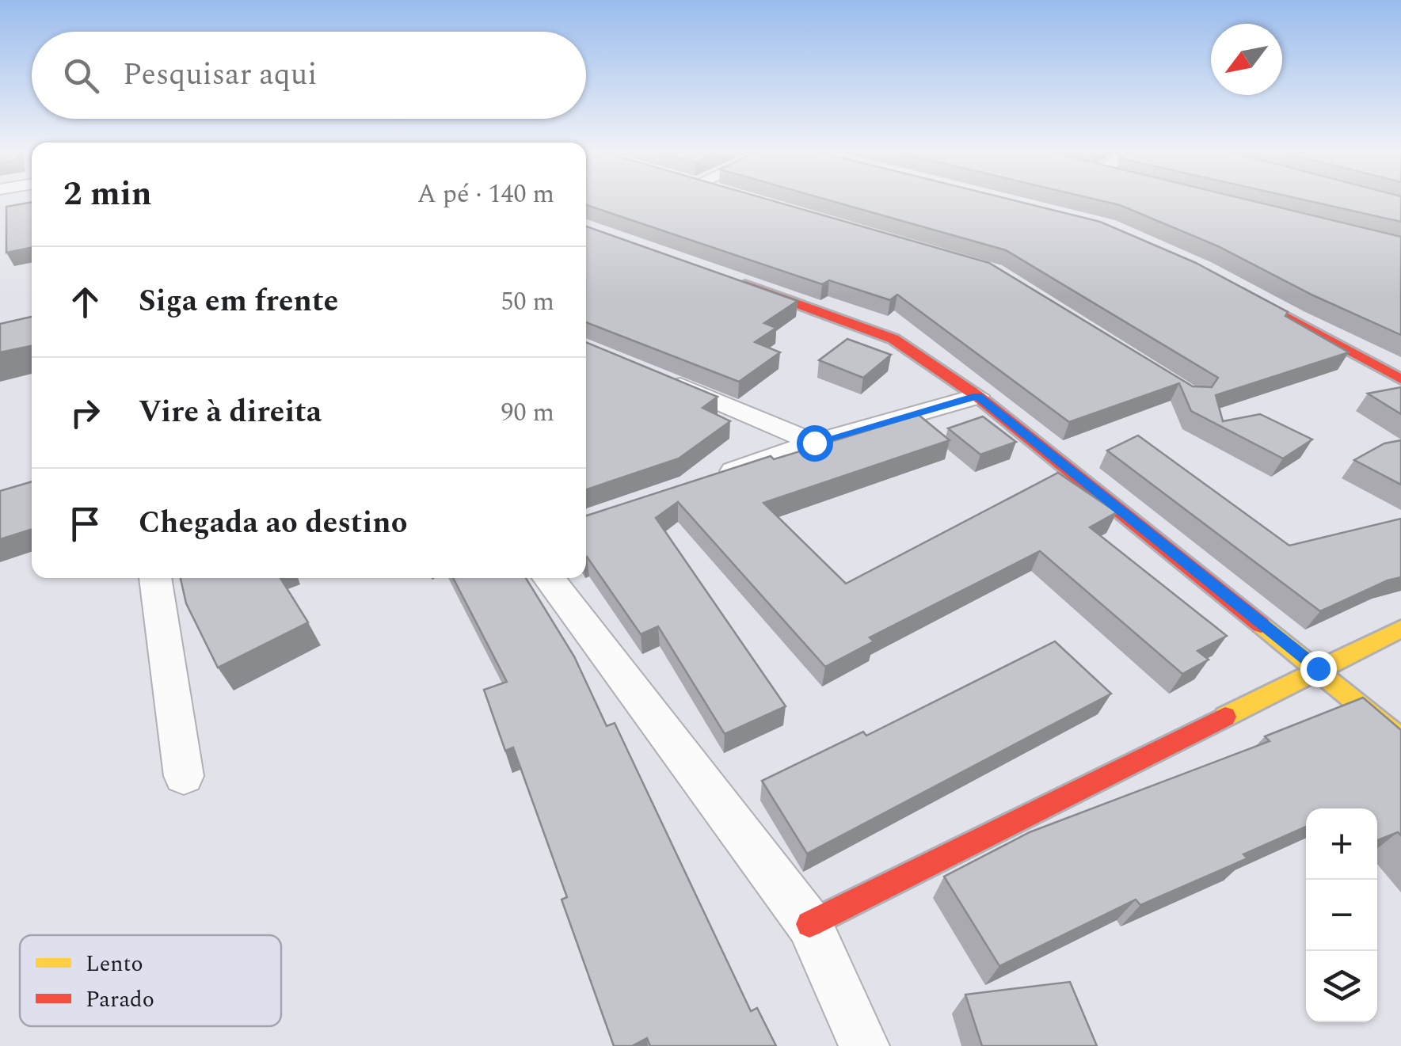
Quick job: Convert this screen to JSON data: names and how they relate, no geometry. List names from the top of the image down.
{
  "legend": ["Lento", "Parado"],
  "north": "bottom left",
  "page": {
    "search": "Pesquisar aqui",
    "heading": ["2 min", "A pé · 140 m"],
    "list": [
      ["Siga em frente", "50 m"],
      ["Vire à direita", "90 m"],
      "Chegada ao destino"
    ],
    "map_buttons": ["+", "−"]
  }
}
